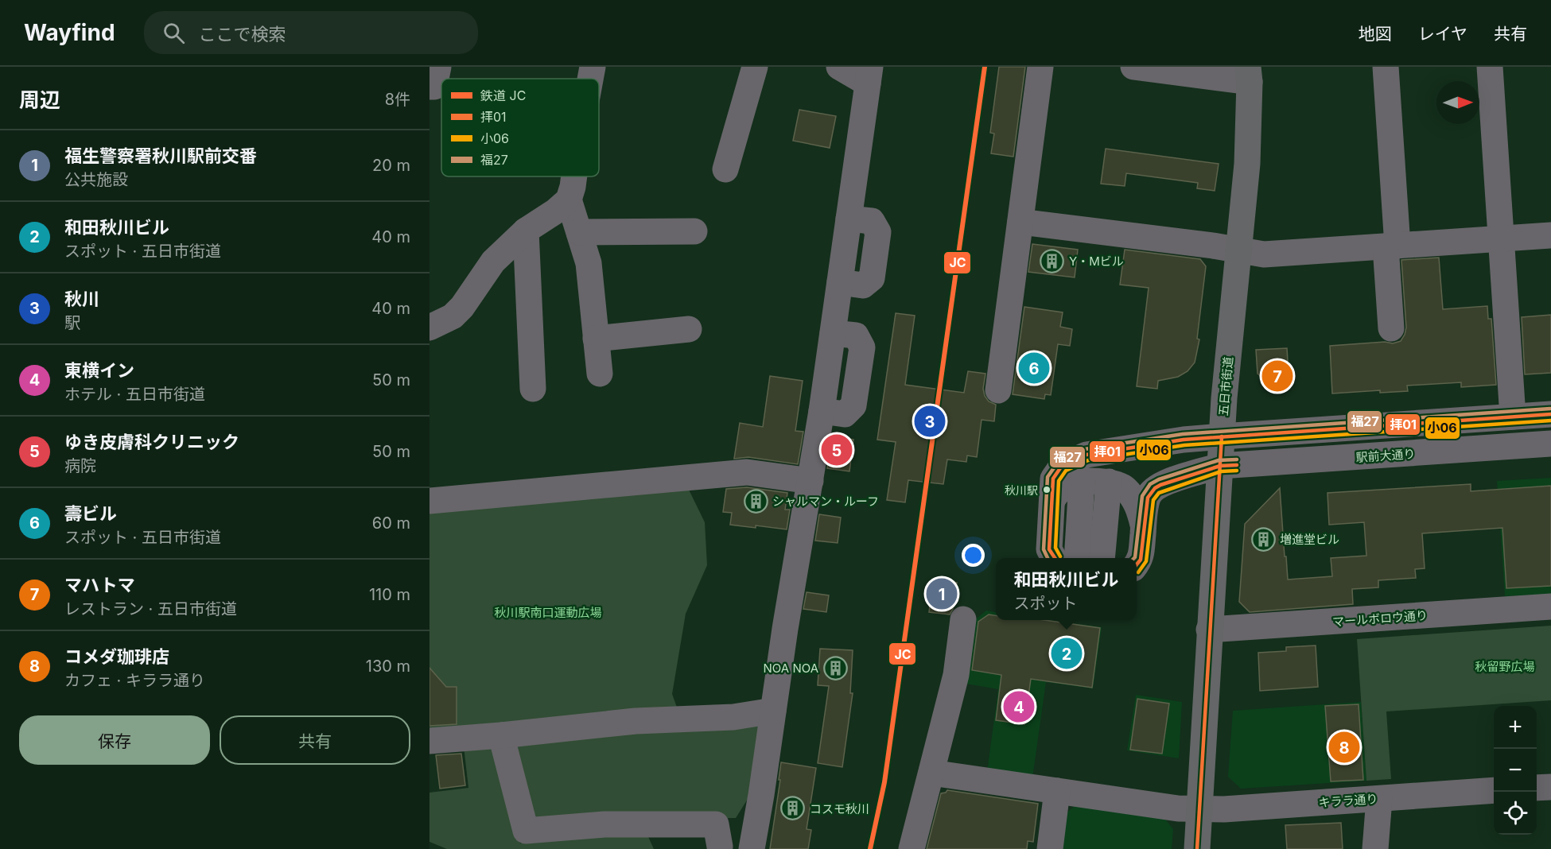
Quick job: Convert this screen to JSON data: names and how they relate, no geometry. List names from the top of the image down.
{
  "streets": {
    "main road": ["五日市街道"],
    "street": ["駅前大通り", "マールボロウ通り", "キララ通り"]
  },
  "crossings": [
    ["五日市街道", "駅前大通り"],
    ["五日市街道", "マールボロウ通り"],
    ["五日市街道", "キララ通り"]
  ],
  "parks": ["秋川駅南口運動広場", "秋留野広場"],
  "places": {
    "building": [
      "Y・Mビル",
      "シャルマン・ルーフ",
      "増進堂ビル",
      "NOA NOA",
      "コスモ秋川"
    ],
    "other": ["秋川駅"]
  },
  "lines": [
    "rail line JC",
    "transit line 福27",
    "transit line 拝01",
    "transit line 小06"
  ],
  "legend": [
    "鉄道 JC",
    "拝01",
    "小06",
    "福27"
  ],
  "north": "right",
  "page": {
    "header": "Wayfind",
    "search": "ここで検索",
    "nav": ["地図", "レイヤ", "共有"],
    "heading": ["周辺", "8件"],
    "list": [
      {
        "mark": "1",
        "name": "福生警察署秋川駅前交番",
        "note": "公共施設",
        "value": "20 m"
      },
      {
        "mark": "2",
        "name": "和田秋川ビル",
        "note": "スポット · 五日市街道",
        "value": "40 m"
      },
      {
        "mark": "3",
        "name": "秋川",
        "note": "駅",
        "value": "40 m"
      },
      {
        "mark": "4",
        "name": "東横イン",
        "note": "ホテル · 五日市街道",
        "value": "50 m"
      },
      {
        "mark": "5",
        "name": "ゆき皮膚科クリニック",
        "note": "病院",
        "value": "50 m"
      },
      {
        "mark": "6",
        "name": "壽ビル",
        "note": "スポット · 五日市街道",
        "value": "60 m"
      },
      {
        "mark": "7",
        "name": "マハトマ",
        "note": "レストラン · 五日市街道",
        "value": "110 m"
      },
      {
        "mark": "8",
        "name": "コメダ珈琲店",
        "note": "カフェ · キララ通り",
        "value": "130 m"
      }
    ],
    "pins": [
      "6",
      "7",
      "3",
      "5",
      "1",
      "2",
      "4",
      "8"
    ],
    "popup": ["和田秋川ビル", "スポット"],
    "buttons": ["保存", "共有"],
    "map_buttons": ["+", "−"]
  }
}
